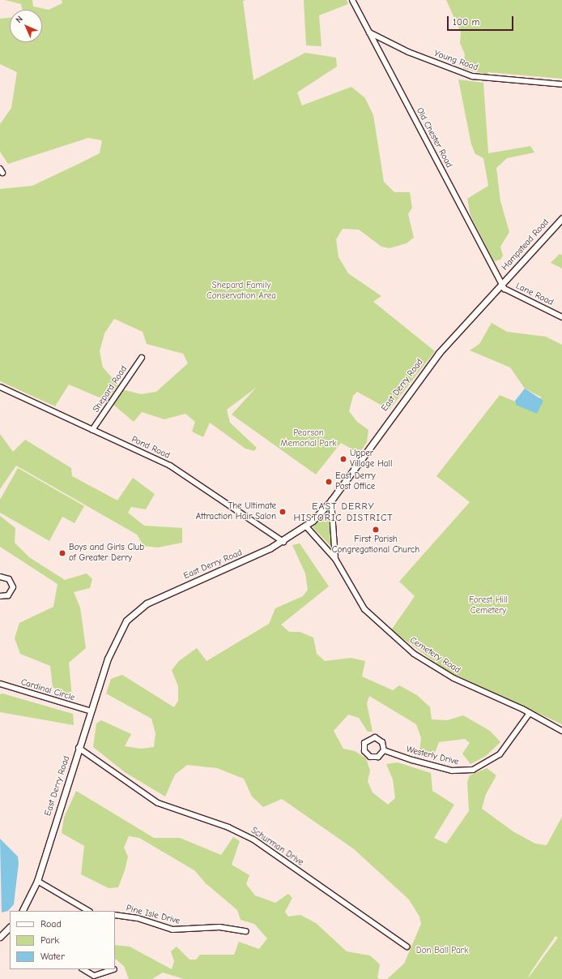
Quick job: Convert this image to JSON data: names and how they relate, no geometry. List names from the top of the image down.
{
  "streets": {
    "street": [
      "Young Road",
      "Old Chester Road",
      "Hampstead Road",
      "Lane Road",
      "East Derry Road",
      "Shepard Road",
      "Pond Road",
      "Cemetery Road",
      "Cardinal Circle",
      "Westerly Drive",
      "Schurman Drive",
      "Pine Isle Drive"
    ]
  },
  "crossings": [
    ["Young Road", "Old Chester Road"],
    ["Old Chester Road", "Hampstead Road"],
    ["Old Chester Road", "Lane Road"],
    ["Old Chester Road", "East Derry Road"],
    ["Hampstead Road", "Lane Road"],
    ["Hampstead Road", "East Derry Road"],
    ["Lane Road", "East Derry Road"],
    ["East Derry Road", "Pond Road"],
    ["East Derry Road", "Cemetery Road"],
    ["East Derry Road", "Cardinal Circle"],
    ["East Derry Road", "Schurman Drive"],
    ["Shepard Road", "Pond Road"],
    ["Cemetery Road", "Westerly Drive"]
  ],
  "districts": ["EAST DERRY HISTORIC DISTRICT"],
  "parks": [
    "Shepard Family Conservation Area",
    "Pearson Memorial Park",
    "Forest Hill Cemetery",
    "Don Ball Park"
  ],
  "places": [
    "Upper Village Hall",
    "East Derry Post Office",
    "The Ultimate Attraction Hair Salon",
    "First Parish Congregational Church",
    "Boys and Girls Club of Greater Derry"
  ],
  "legend": ["Road", "Park", "Water"],
  "scale_bar": "100 m",
  "north": "top left"
}
